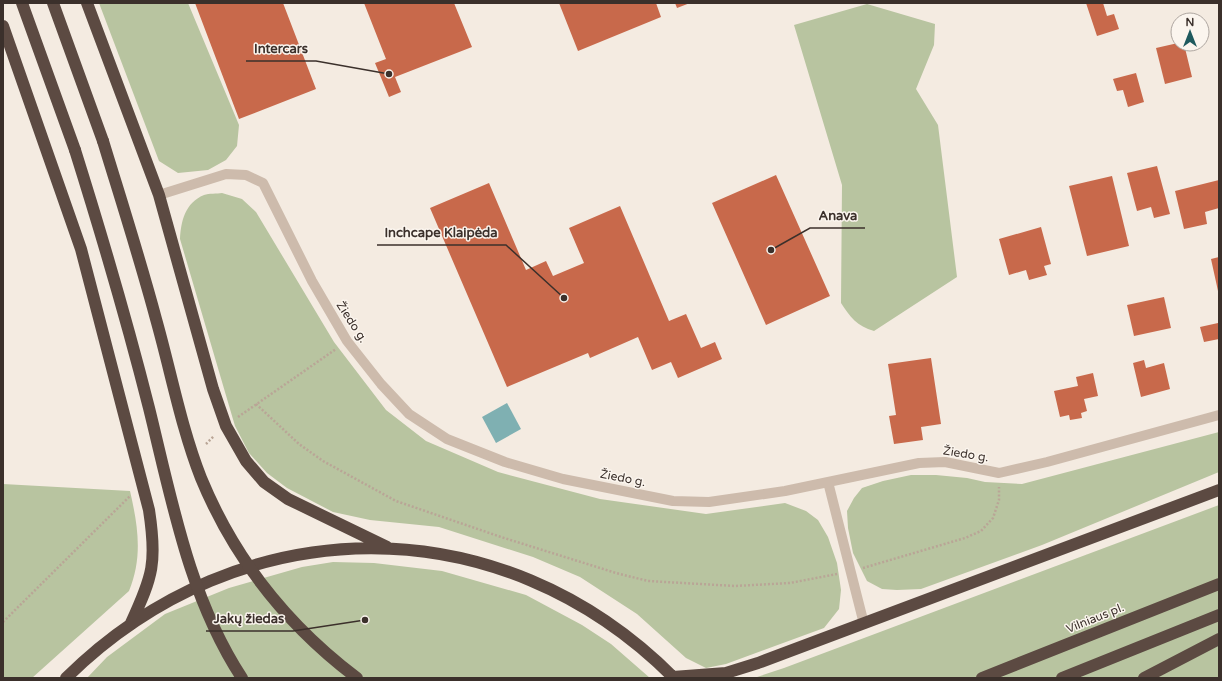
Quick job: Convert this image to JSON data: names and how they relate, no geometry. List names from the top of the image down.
{
  "streets": {
    "highway": ["Vilniaus pl."],
    "street": ["Žiedo g."]
  },
  "places": [
    "Intercars",
    "Anava",
    "Inchcape Klaipėda",
    "Jakų žiedas"
  ],
  "north": "top"
}
